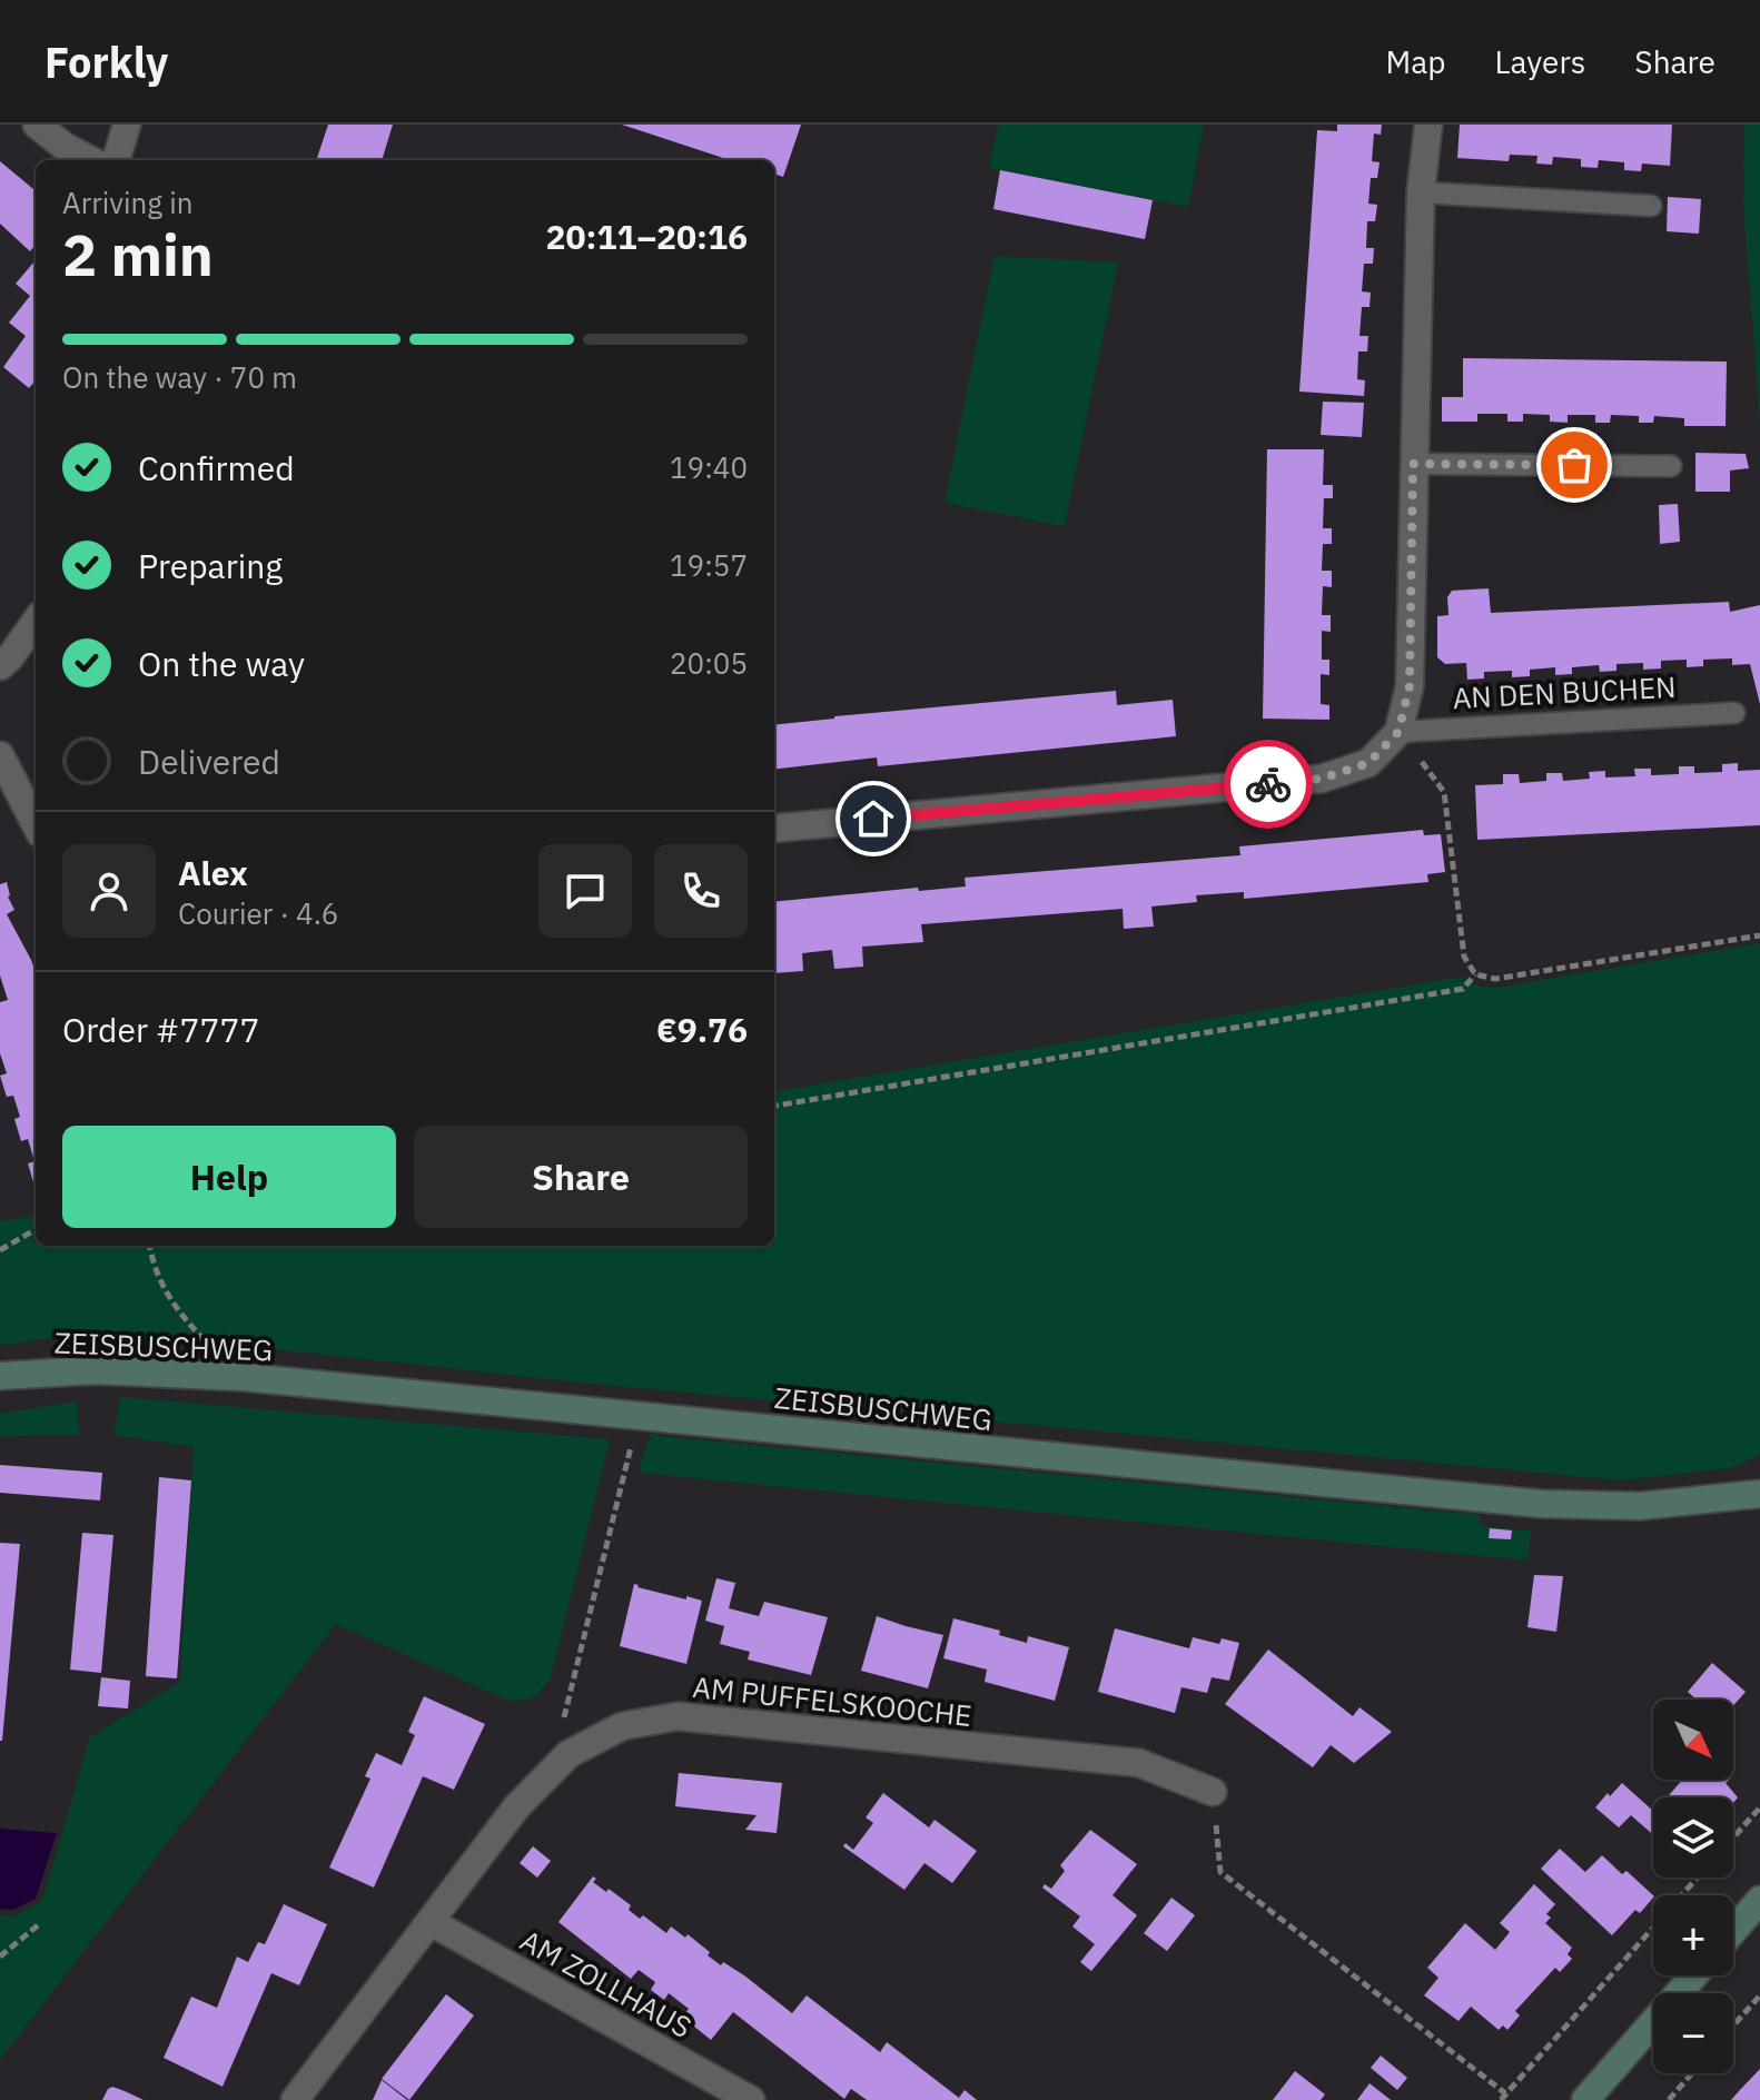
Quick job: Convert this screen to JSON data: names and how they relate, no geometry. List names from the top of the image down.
{
  "streets": {
    "street": [
      "AN DEN BUCHEN",
      "ZEISBUSCHWEG",
      "AM PUFFELSKOOCHE",
      "AM ZOLLHAUS"
    ]
  },
  "crossings": [
    ["AM PUFFELSKOOCHE", "AM ZOLLHAUS"]
  ],
  "north": "bottom right",
  "page": {
    "header": "Forkly",
    "nav": ["Map", "Layers", "Share"],
    "heading": ["2 min", "Arriving in", "20:11–20:16"],
    "panel": [
      "Alex",
      "Courier · 4.6",
      "Order #7777",
      "€9.76"
    ],
    "bar": "On the way · 70 m",
    "list": [
      ["Confirmed", "19:40"],
      ["Preparing", "19:57"],
      ["On the way", "20:05"],
      "Delivered"
    ],
    "buttons": ["Help", "Share"],
    "map_buttons": ["+", "−"]
  }
}
